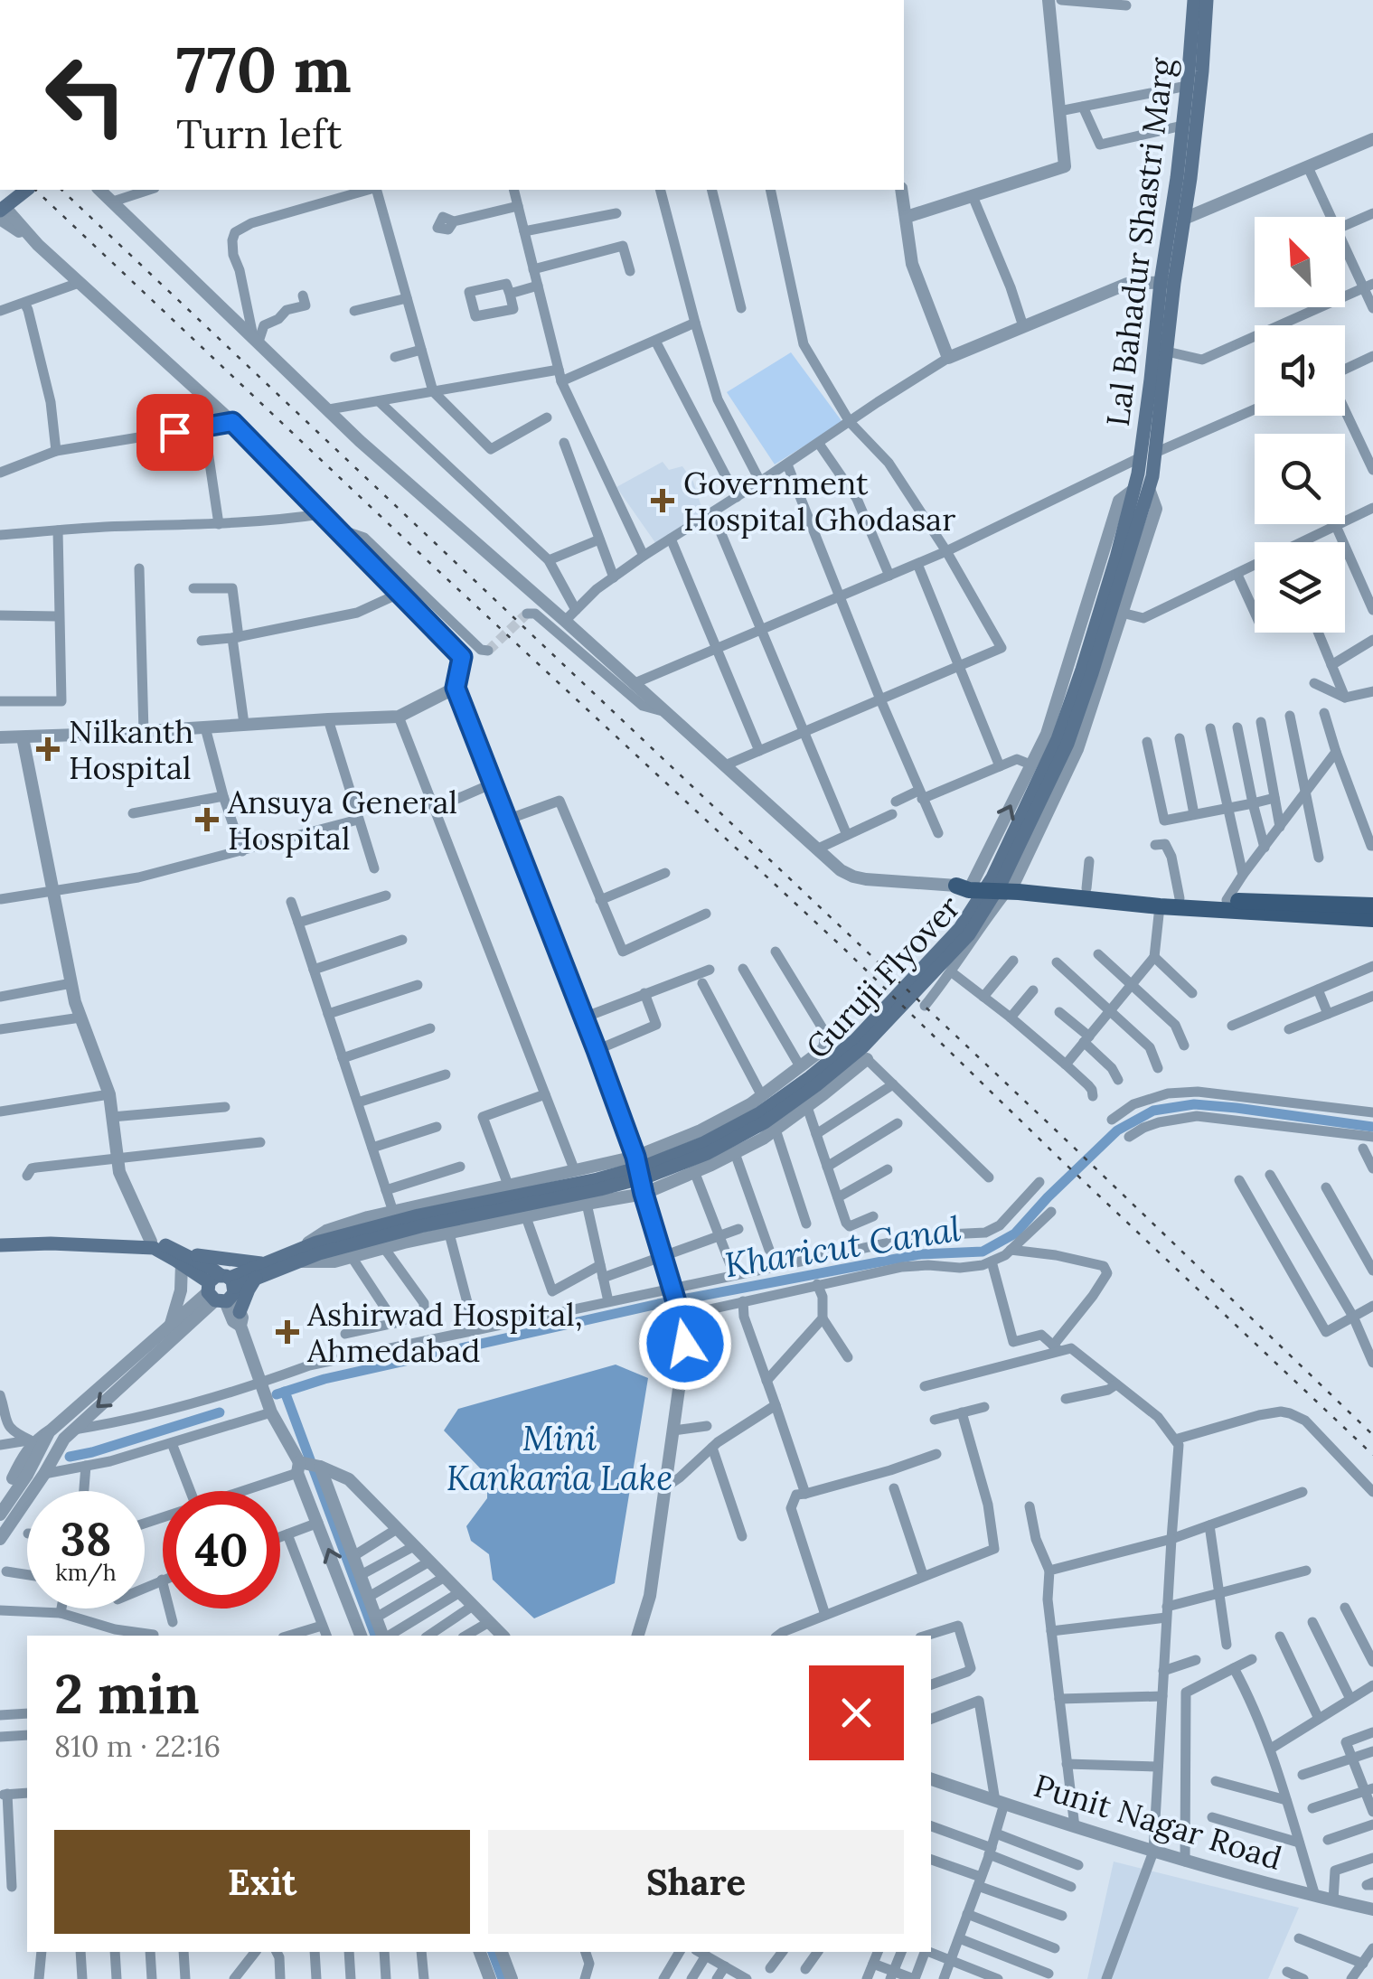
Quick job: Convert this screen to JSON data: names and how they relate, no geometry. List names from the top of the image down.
{
  "streets": {
    "main road": ["Lal Bahadur Shastri Marg", "Guruji Flyover"],
    "street": ["Punit Nagar Road"]
  },
  "crossings": [
    ["Lal Bahadur Shastri Marg", "Guruji Flyover"]
  ],
  "water": ["Kharicut Canal", "Mini Kankaria Lake"],
  "places": {
    "health": [
      "Government Hospital Ghodasar",
      "Nilkanth Hospital",
      "Ansuya General Hospital",
      "Ashirwad Hospital, Ahmedabad"
    ]
  },
  "north": "top left",
  "page": {
    "turn": ["770 m", "Turn left"],
    "speed": "38 km/h",
    "limit": "40",
    "heading": ["2 min", "810 m · 22:16"],
    "buttons": ["Exit", "Share"]
  }
}
